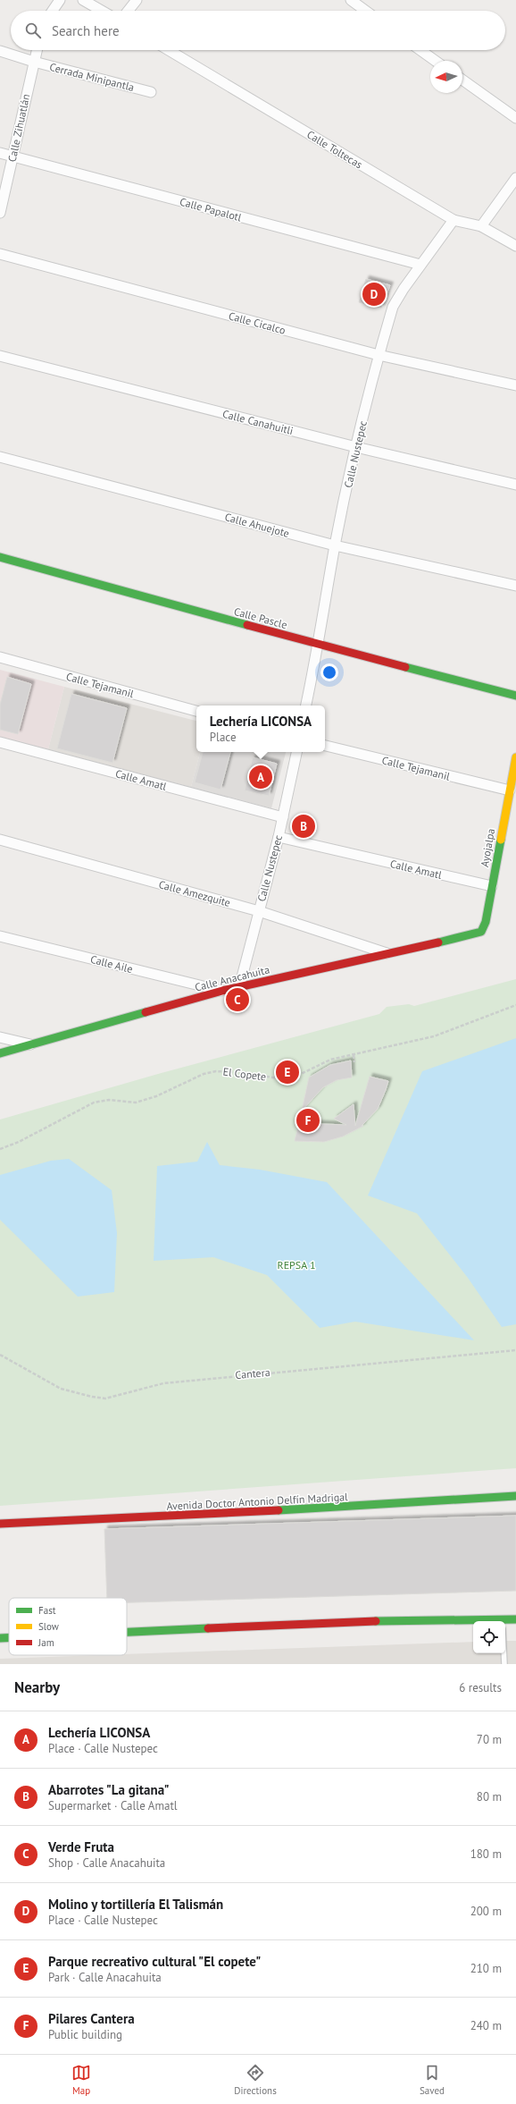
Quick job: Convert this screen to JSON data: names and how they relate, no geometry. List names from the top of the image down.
{
  "streets": {
    "street": [
      "Cerrada Minipantla",
      "Calle Zihuatlán",
      "Calle Toltecas",
      "Calle Papalotl",
      "Calle Cicalco",
      "Calle Canahuitli",
      "Calle Nustepec",
      "Calle Ahuejote",
      "Calle Pascle",
      "Calle Tejamanil",
      "Calle Amatl",
      "Ayojalpa",
      "Calle Amezquite",
      "Calle Aile",
      "Calle Anacahuita",
      "Avenida Doctor Antonio Delfín Madrigal"
    ],
    "path": ["El Copete", "Cantera"]
  },
  "crossings": [
    ["Cerrada Minipantla", "Calle Zihuatlán"],
    ["Calle Zihuatlán", "Calle Papalotl"],
    ["Calle Toltecas", "Calle Nustepec"],
    ["Calle Papalotl", "Calle Nustepec"],
    ["Calle Cicalco", "Calle Nustepec"],
    ["Calle Canahuitli", "Calle Nustepec"],
    ["Calle Nustepec", "Calle Ahuejote"],
    ["Calle Nustepec", "Calle Pascle"],
    ["Calle Nustepec", "Calle Amatl"],
    ["Calle Nustepec", "Calle Amezquite"],
    ["Calle Nustepec", "Calle Anacahuita"],
    ["Calle Tejamanil", "Ayojalpa"],
    ["Calle Amatl", "Ayojalpa"],
    ["Ayojalpa", "Calle Anacahuita"],
    ["Calle Amezquite", "Calle Anacahuita"],
    ["Calle Aile", "Calle Anacahuita"]
  ],
  "parks": ["REPSA 1"],
  "legend": ["Fast", "Slow", "Jam"],
  "north": "left",
  "page": {
    "search": "Search here",
    "pins": [
      "D",
      "A",
      "B",
      "C",
      "E",
      "F"
    ],
    "popup": ["Lechería LICONSA", "Place"],
    "heading": ["Nearby", "6 results"],
    "list": [
      {
        "mark": "A",
        "name": "Lechería LICONSA",
        "note": "Place · Calle Nustepec",
        "value": "70 m"
      },
      {
        "mark": "B",
        "name": "Abarrotes \"La gitana\"",
        "note": "Supermarket · Calle Amatl",
        "value": "80 m"
      },
      {
        "mark": "C",
        "name": "Verde Fruta",
        "note": "Shop · Calle Anacahuita",
        "value": "180 m"
      },
      {
        "mark": "D",
        "name": "Molino y tortillería El Talismán",
        "note": "Place · Calle Nustepec",
        "value": "200 m"
      },
      {
        "mark": "E",
        "name": "Parque recreativo cultural \"El copete\"",
        "note": "Park · Calle Anacahuita",
        "value": "210 m"
      },
      {
        "mark": "F",
        "name": "Pilares Cantera",
        "note": "Public building",
        "value": "240 m"
      }
    ],
    "nav": ["Map", "Directions", "Saved"]
  }
}
